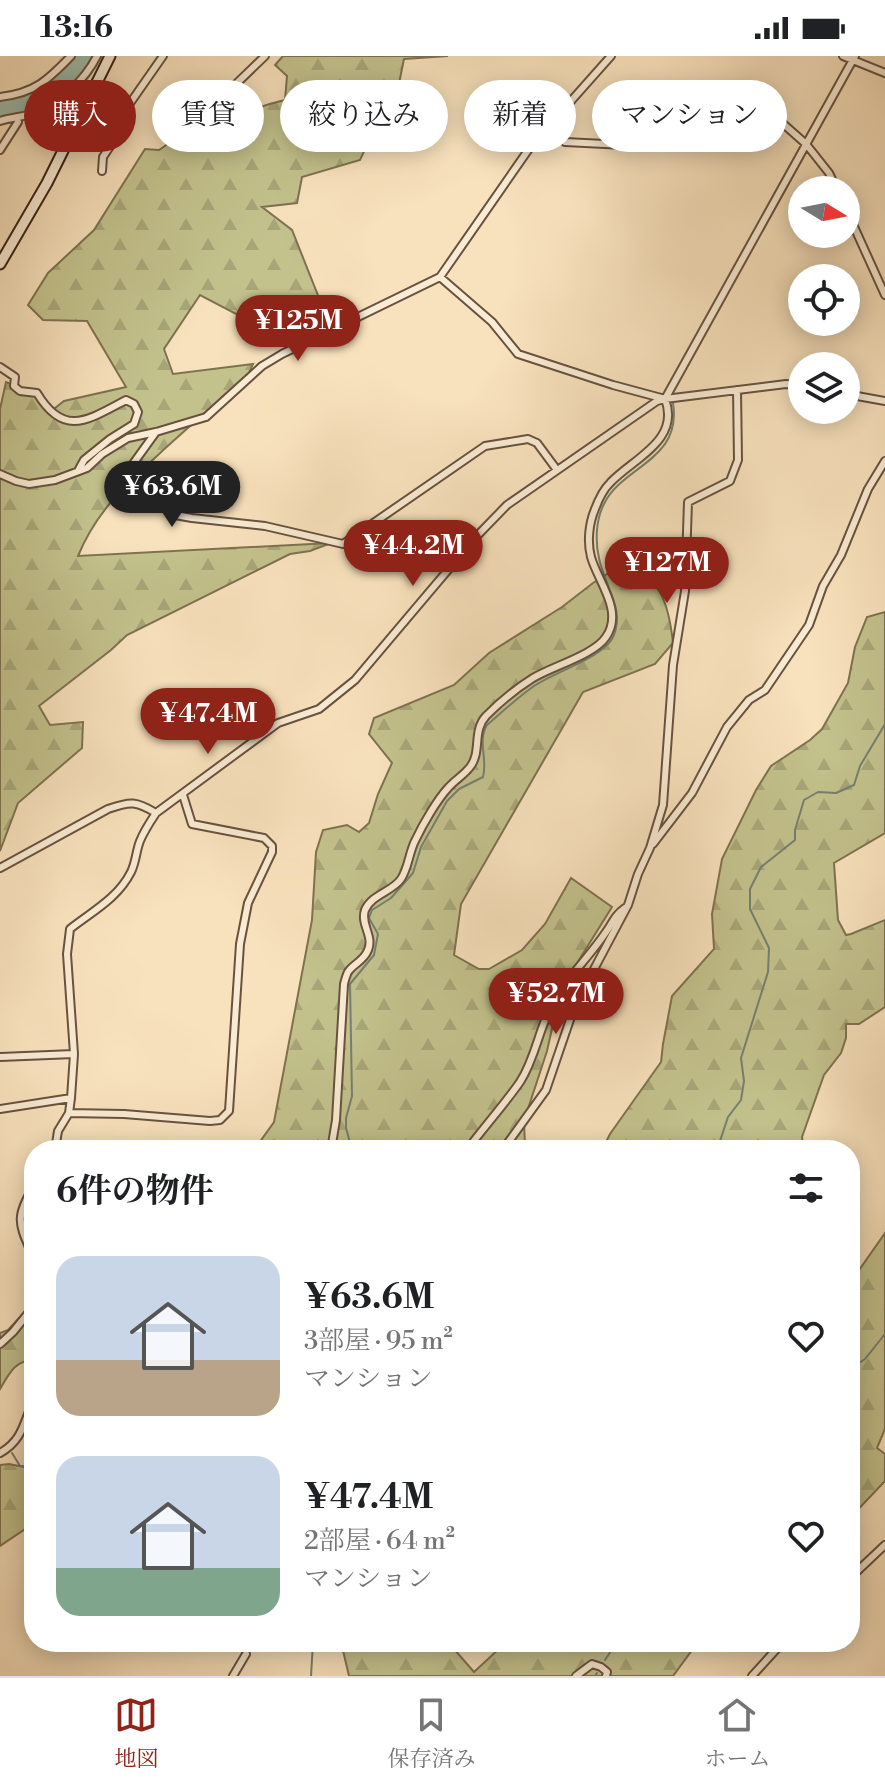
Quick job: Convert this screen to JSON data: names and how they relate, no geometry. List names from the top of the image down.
{
  "north": "right",
  "page": {
    "status": "13:16",
    "chip": [
      "購入",
      "賃貸",
      "絞り込み",
      "新着",
      "マンション"
    ],
    "price": [
      "¥125M",
      "¥63.6M",
      "¥44.2M",
      "¥127M",
      "¥47.4M",
      "¥52.7M"
    ],
    "heading": "6件の物件",
    "list": [
      {
        "name": "¥63.6M",
        "note": "3部屋 · 95 m² · マンション"
      },
      {
        "name": "¥47.4M",
        "note": "2部屋 · 64 m² · マンション"
      }
    ],
    "tabs": ["地図", "保存済み", "ホーム"]
  }
}
